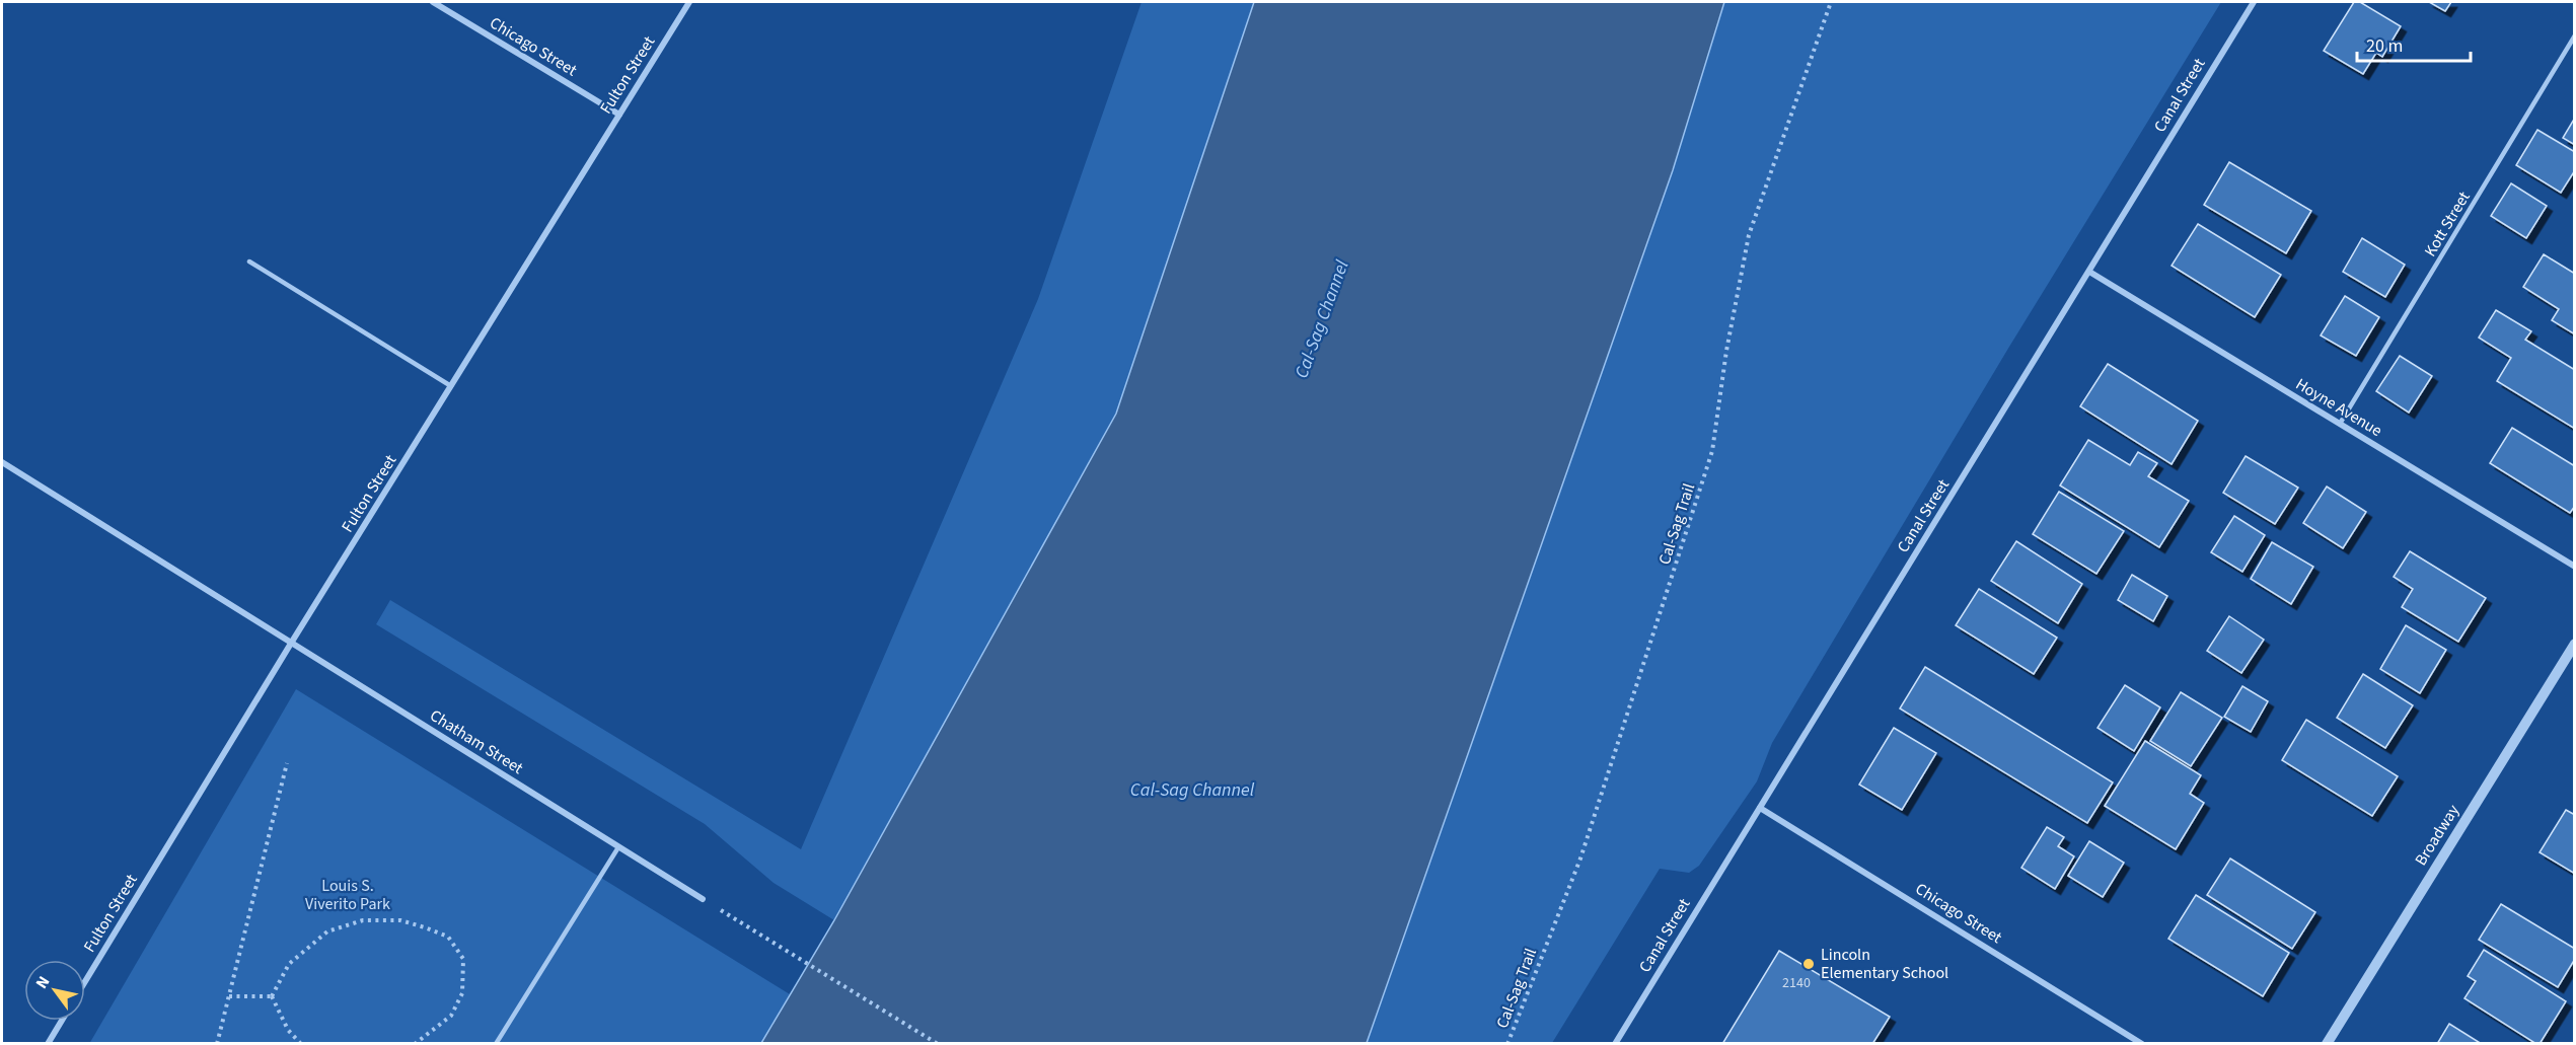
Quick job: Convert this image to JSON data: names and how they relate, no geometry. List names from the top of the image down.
{
  "streets": {
    "street": [
      "Chicago Street",
      "Fulton Street",
      "Canal Street",
      "Hoyne Avenue",
      "Chatham Street",
      "Broadway"
    ],
    "lane": ["Kott Street"],
    "path": ["Cal-Sag Trail"]
  },
  "crossings": [
    ["Chicago Street", "Fulton Street"],
    ["Chicago Street", "Canal Street"],
    ["Fulton Street", "Chatham Street"],
    ["Canal Street", "Hoyne Avenue"],
    ["Kott Street", "Hoyne Avenue"]
  ],
  "water": ["Cal-Sag Channel"],
  "parks": ["Louis S. Viverito Park"],
  "places": ["Lincoln Elementary School"],
  "house_numbers": ["2140"],
  "scale_bar": "20 m",
  "north": "top left"
}
